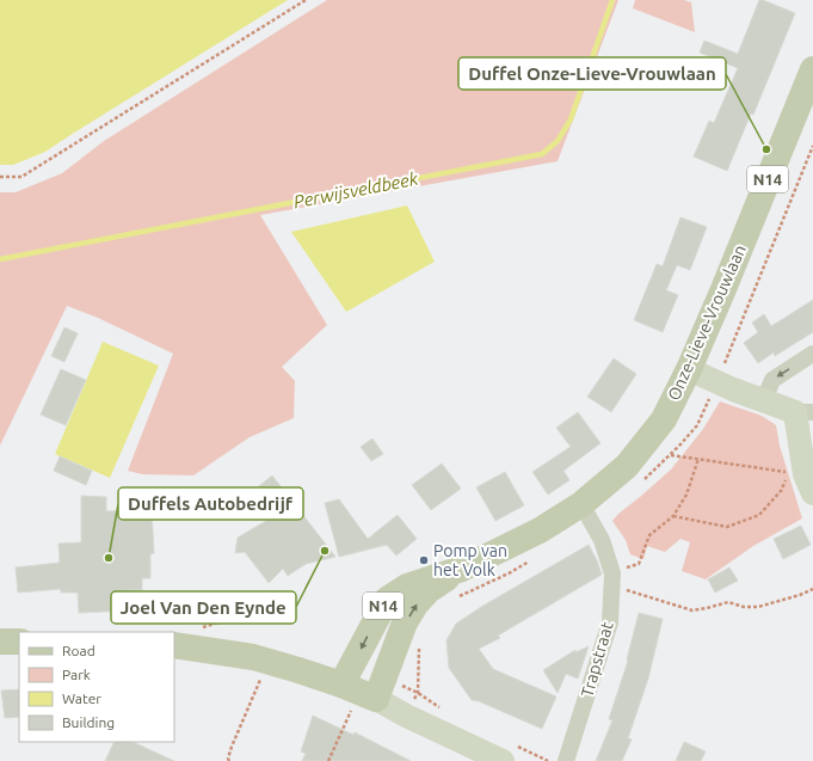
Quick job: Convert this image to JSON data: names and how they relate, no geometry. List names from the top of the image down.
{
  "streets": {
    "main road": ["N14", "Onze-Lieve-Vrouwlaan"],
    "street": ["Trapstraat"]
  },
  "crossings": [
    ["N14", "Onze-Lieve-Vrouwlaan"],
    ["Onze-Lieve-Vrouwlaan", "Trapstraat"]
  ],
  "water": ["Perwijsveldbeek"],
  "places": [
    "Duffel Onze-Lieve-Vrouwlaan",
    "Joel Van Den Eynde",
    "Duffels Autobedrijf",
    "Pomp van het Volk"
  ],
  "legend": [
    "Road",
    "Park",
    "Water",
    "Building"
  ]
}
